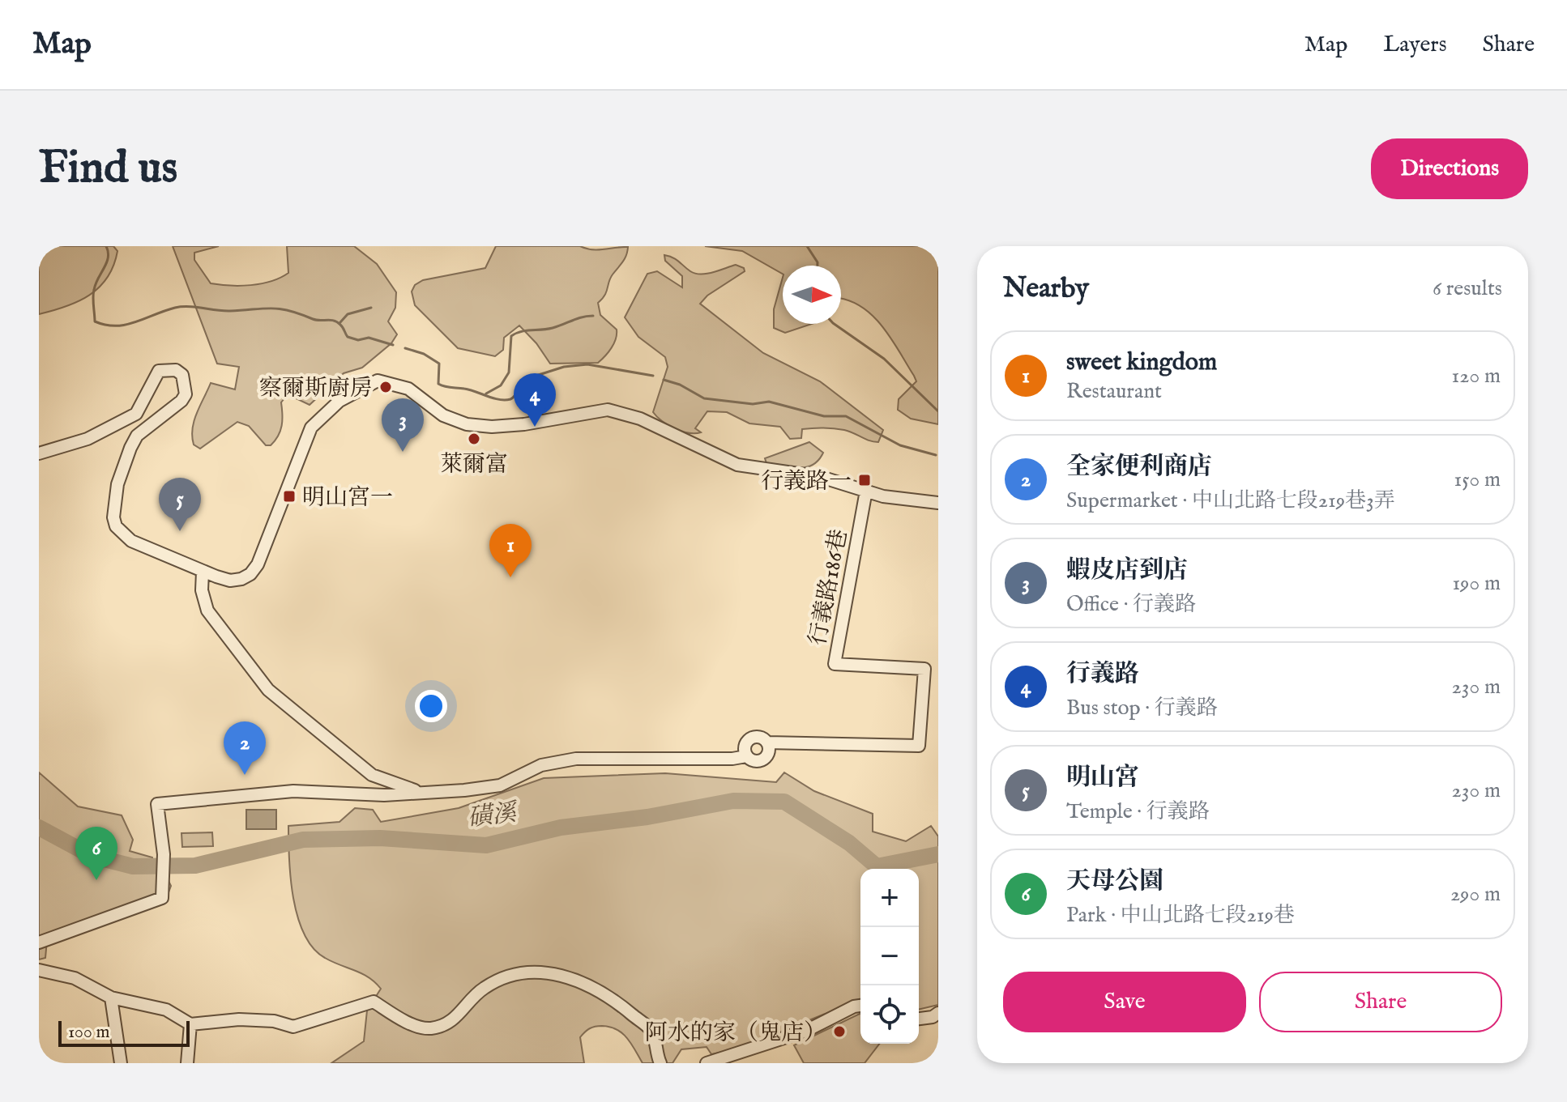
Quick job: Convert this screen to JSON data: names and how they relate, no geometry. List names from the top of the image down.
{
  "streets": {
    "street": ["行義路186巷"]
  },
  "water": ["磺溪"],
  "places": {
    "other": ["察爾斯廚房", "萊爾富", "阿水的家（鬼店）"],
    "transit": ["行義路一", "明山宮一"]
  },
  "scale_bar": "100 m",
  "north": "right",
  "page": {
    "header": "Map",
    "nav": ["Map", "Layers", "Share"],
    "buttons": [
      "Directions",
      ["Save", "Share"]
    ],
    "title": "Find us",
    "heading": ["Nearby", "6 results"],
    "list": [
      {
        "mark": "1",
        "name": "sweet kingdom",
        "note": "Restaurant",
        "value": "120 m"
      },
      {
        "mark": "2",
        "name": "全家便利商店",
        "note": "Supermarket · 中山北路七段219巷3弄",
        "value": "150 m"
      },
      {
        "mark": "3",
        "name": "蝦皮店到店",
        "note": "Office · 行義路",
        "value": "190 m"
      },
      {
        "mark": "4",
        "name": "行義路",
        "note": "Bus stop · 行義路",
        "value": "230 m"
      },
      {
        "mark": "5",
        "name": "明山宮",
        "note": "Temple · 行義路",
        "value": "230 m"
      },
      {
        "mark": "6",
        "name": "天母公園",
        "note": "Park · 中山北路七段219巷",
        "value": "290 m"
      }
    ],
    "pins": [
      "4",
      "3",
      "5",
      "1",
      "2",
      "6"
    ],
    "map_buttons": ["+", "−"],
    "scale": "100 m"
  }
}
